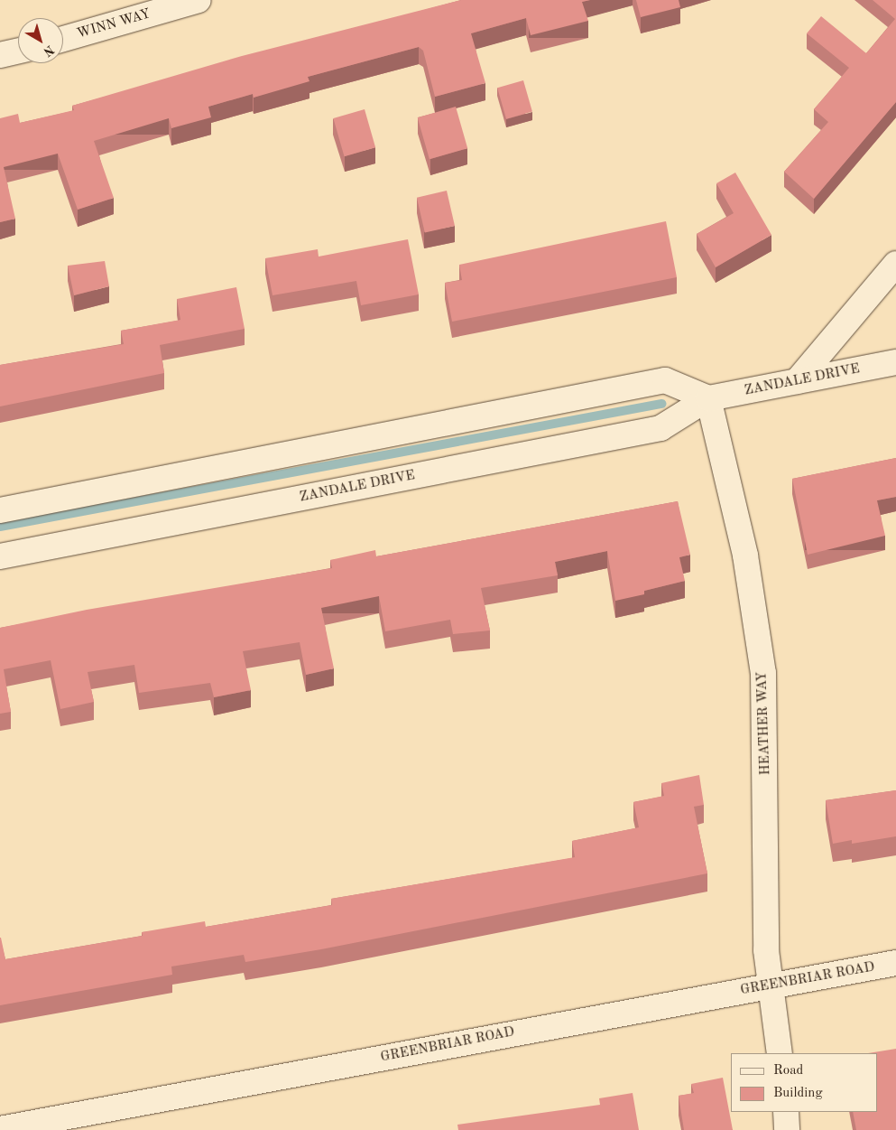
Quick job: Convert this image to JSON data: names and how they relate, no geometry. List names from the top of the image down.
{
  "streets": {
    "street": [
      "WINN WAY",
      "ZANDALE DRIVE",
      "HEATHER WAY",
      "GREENBRIAR ROAD"
    ]
  },
  "crossings": [
    ["ZANDALE DRIVE", "HEATHER WAY"],
    ["HEATHER WAY", "GREENBRIAR ROAD"]
  ],
  "legend": ["Road", "Building"],
  "north": "bottom right"
}
